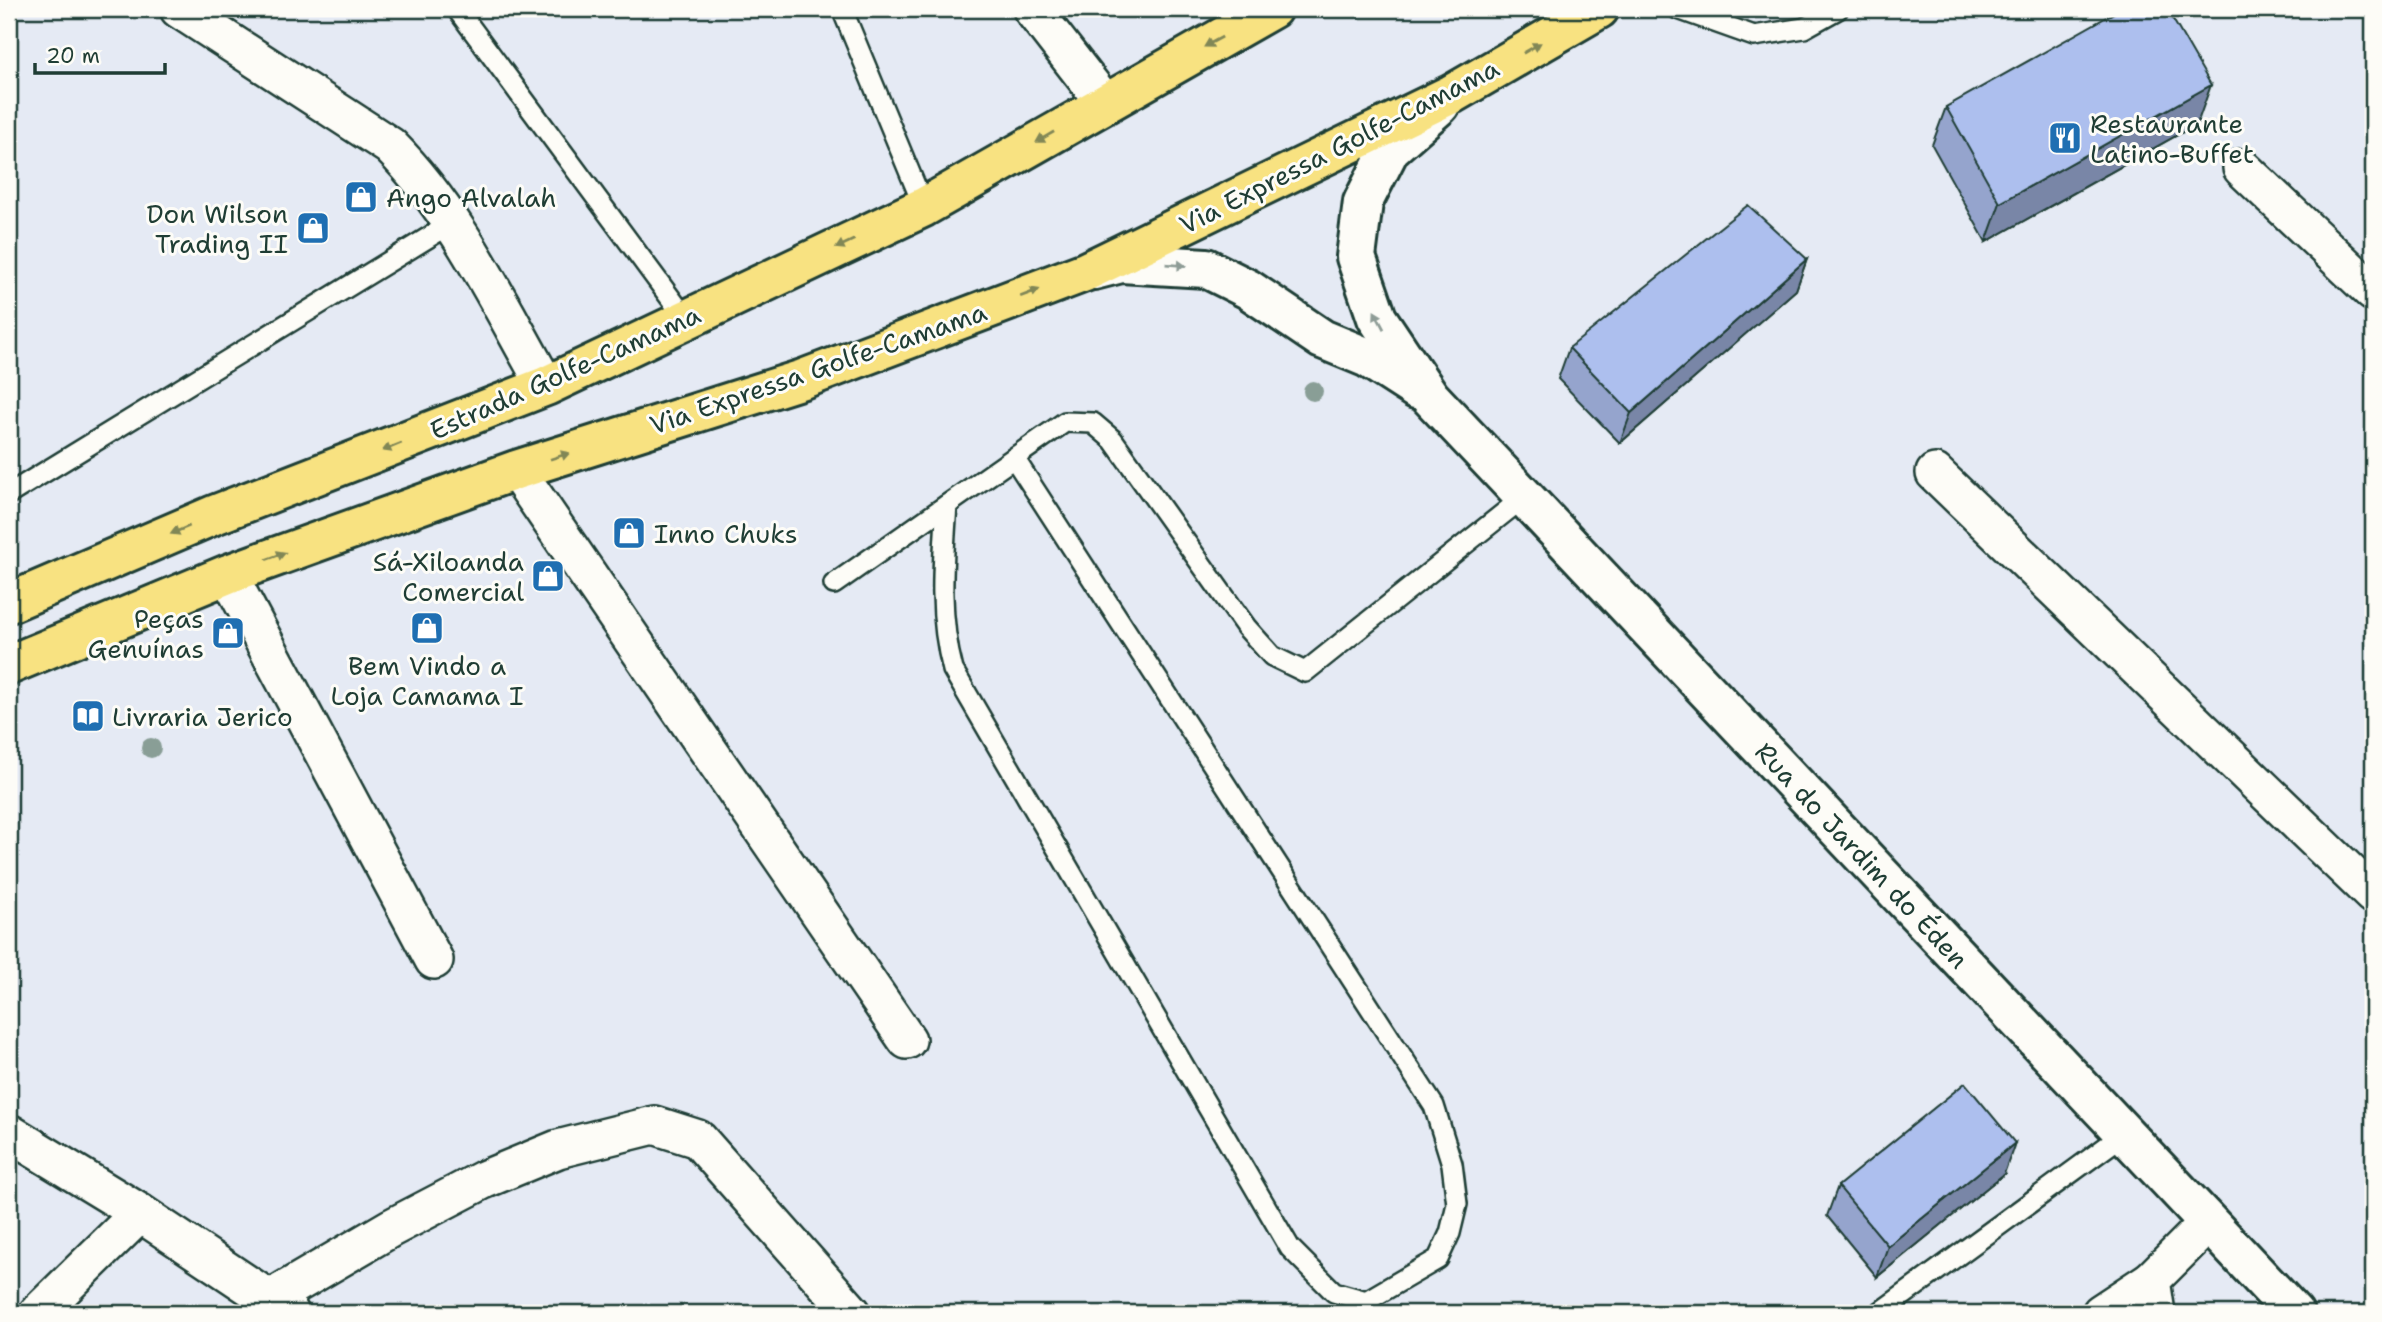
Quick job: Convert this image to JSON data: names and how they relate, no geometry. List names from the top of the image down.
{
  "streets": {
    "highway": ["Via Expressa Golfe-Camama", "Estrada Golfe-Camama"],
    "street": ["Rua do Jardim do Éden"]
  },
  "one_way": ["Via Expressa Golfe-Camama", "Estrada Golfe-Camama"],
  "places": {
    "restaurant": ["Restaurante Latino-Buffet"],
    "shop": [
      "Ango Alvalah",
      "Don Wilson Trading II",
      "Inno Chuks",
      "Sá-Xiloanda Comercial",
      "Bem Vindo a Loja Camama I",
      "Peças Genuínas"
    ],
    "library": ["Livraria Jerico"]
  },
  "scale_bar": "20 m"
}
